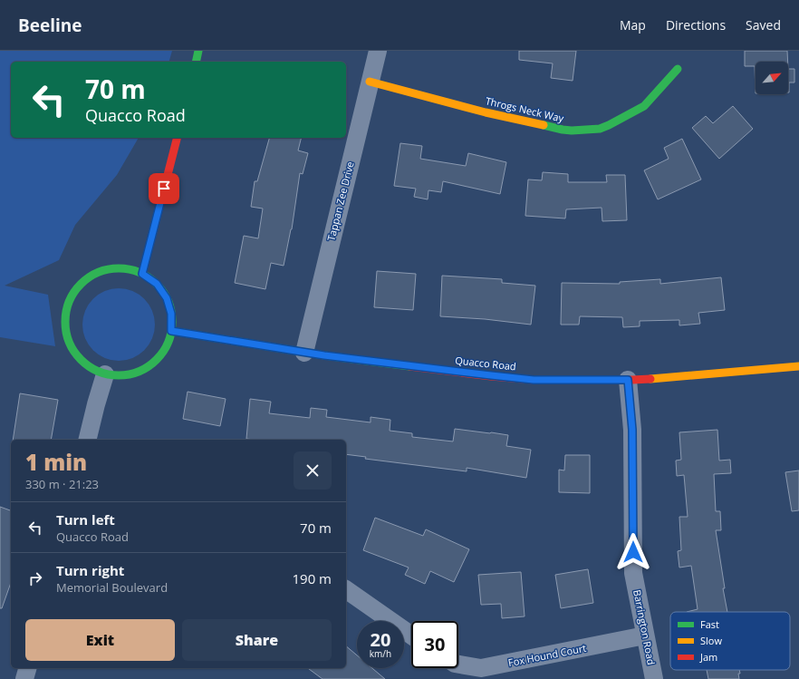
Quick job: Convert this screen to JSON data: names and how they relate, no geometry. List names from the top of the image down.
{
  "streets": {
    "street": [
      "Throgs Neck Way",
      "Tappan Zee Drive",
      "Quacco Road",
      "Barrington Road",
      "Fox Hound Court"
    ]
  },
  "crossings": [
    ["Throgs Neck Way", "Tappan Zee Drive"],
    ["Tappan Zee Drive", "Quacco Road"],
    ["Quacco Road", "Barrington Road"],
    ["Barrington Road", "Fox Hound Court"]
  ],
  "legend": ["Fast", "Slow", "Jam"],
  "north": "top right",
  "page": {
    "header": "Beeline",
    "nav": ["Map", "Directions", "Saved"],
    "turn": ["70 m", "Quacco Road"],
    "heading": ["1 min", "330 m · 21:23"],
    "list": [
      {
        "name": "Turn left",
        "note": "Quacco Road",
        "value": "70 m"
      },
      {
        "name": "Turn right",
        "note": "Memorial Boulevard",
        "value": "190 m"
      }
    ],
    "buttons": ["Exit", "Share"],
    "speed": "20 km/h",
    "limit": "30"
  }
}
